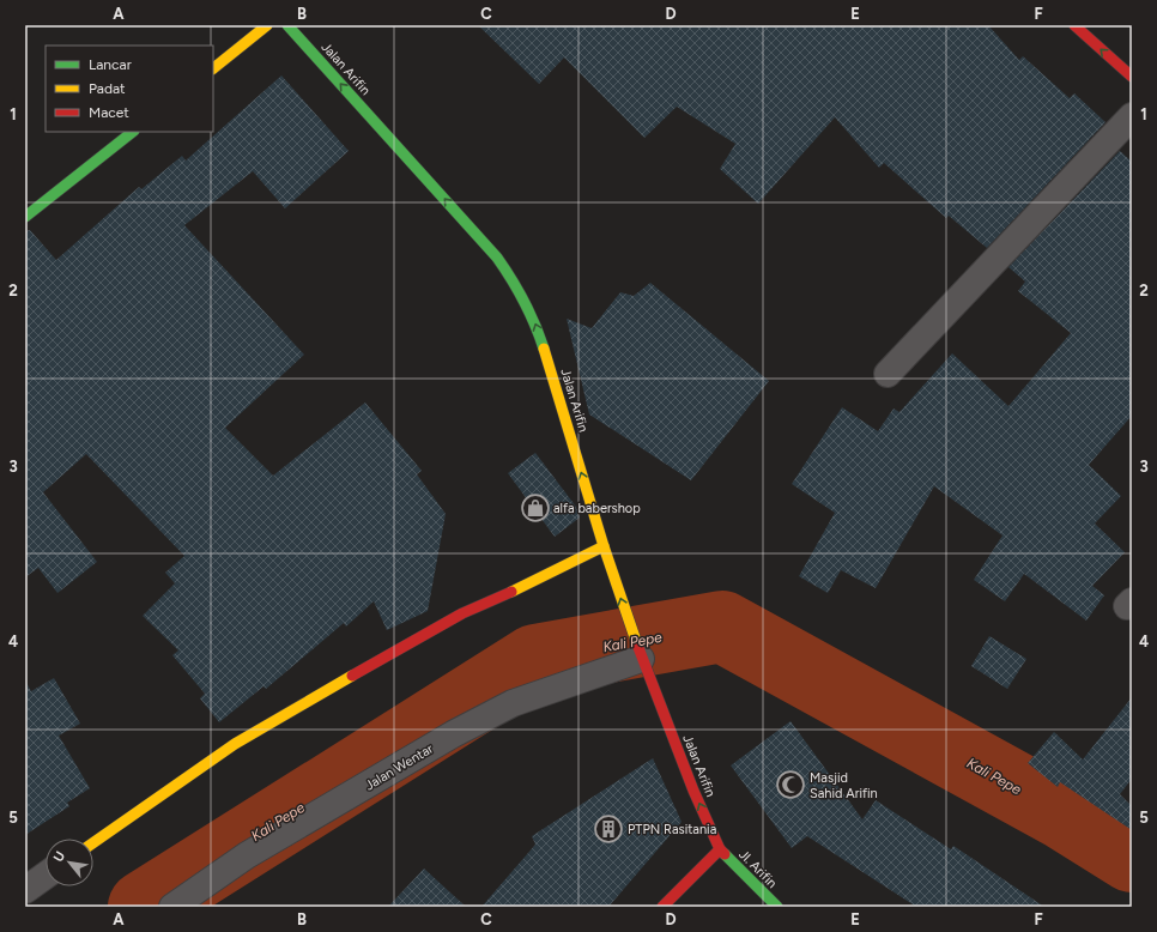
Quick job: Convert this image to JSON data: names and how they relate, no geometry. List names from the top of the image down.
{
  "streets": {
    "main road": ["Jalan Arifin", "Jl. Arifin"],
    "street": ["Jalan Wentar"]
  },
  "crossings": [
    ["Jalan Arifin", "Jalan Wentar"],
    ["Jalan Arifin", "Jl. Arifin"]
  ],
  "one_way": ["Jalan Arifin"],
  "water": ["Kali Pepe"],
  "places": {
    "shop": ["alfa babershop"],
    "mosque": ["Masjid Sahid Arifin"],
    "building": ["PTPN Rasitania"]
  },
  "legend": ["Lancar", "Padat", "Macet"],
  "north": "top left",
  "grid": {
    "columns": [
      "A",
      "B",
      "C",
      "D",
      "E",
      "F"
    ],
    "rows": [
      "1",
      "2",
      "3",
      "4",
      "5"
    ]
  }
}
